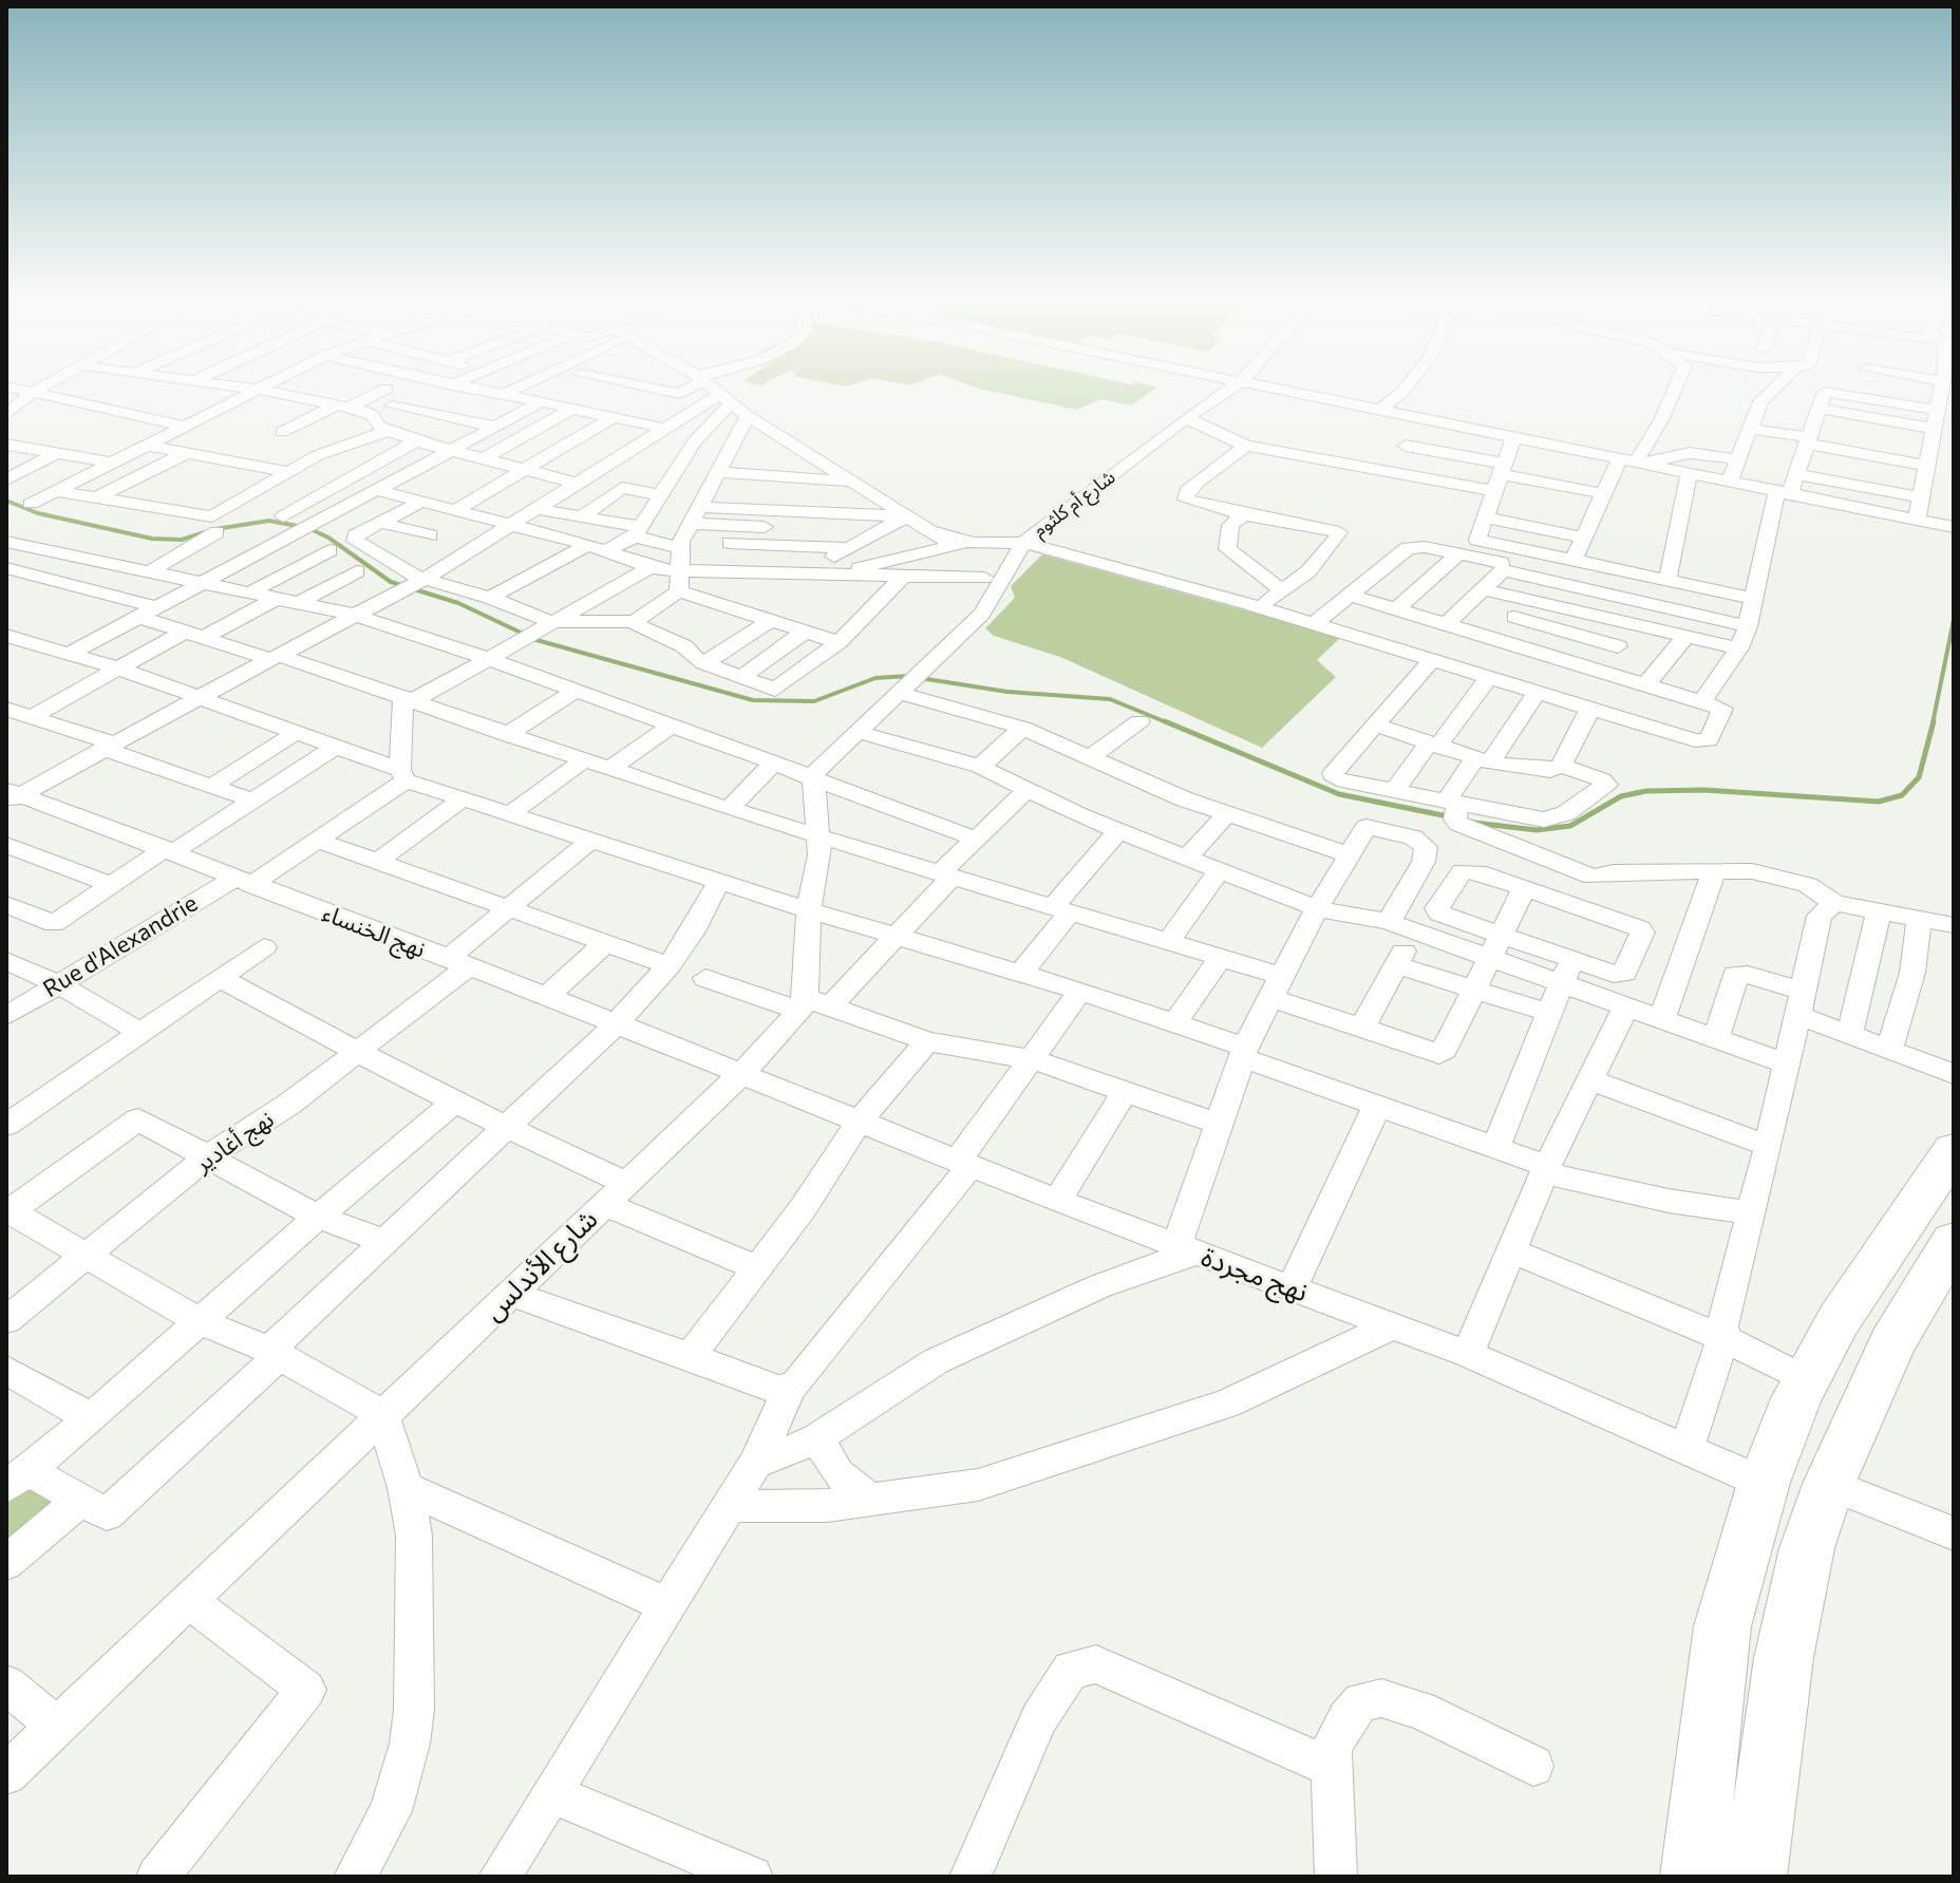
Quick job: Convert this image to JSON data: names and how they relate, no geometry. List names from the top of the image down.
{
  "streets": {
    "street": [
      "شارع أم كلثوم",
      "نهج الخنساء",
      "Rue d'Alexandrie",
      "نهج أغادير",
      "شارع الأندلس",
      "نهج مجردة"
    ]
  },
  "crossings": [
    ["نهج الخنساء", "Rue d'Alexandrie"],
    ["نهج الخنساء", "نهج أغادير"],
    ["نهج الخنساء", "شارع الأندلس"],
    ["نهج الخنساء", "نهج مجردة"],
    ["شارع الأندلس", "نهج مجردة"]
  ]
}
